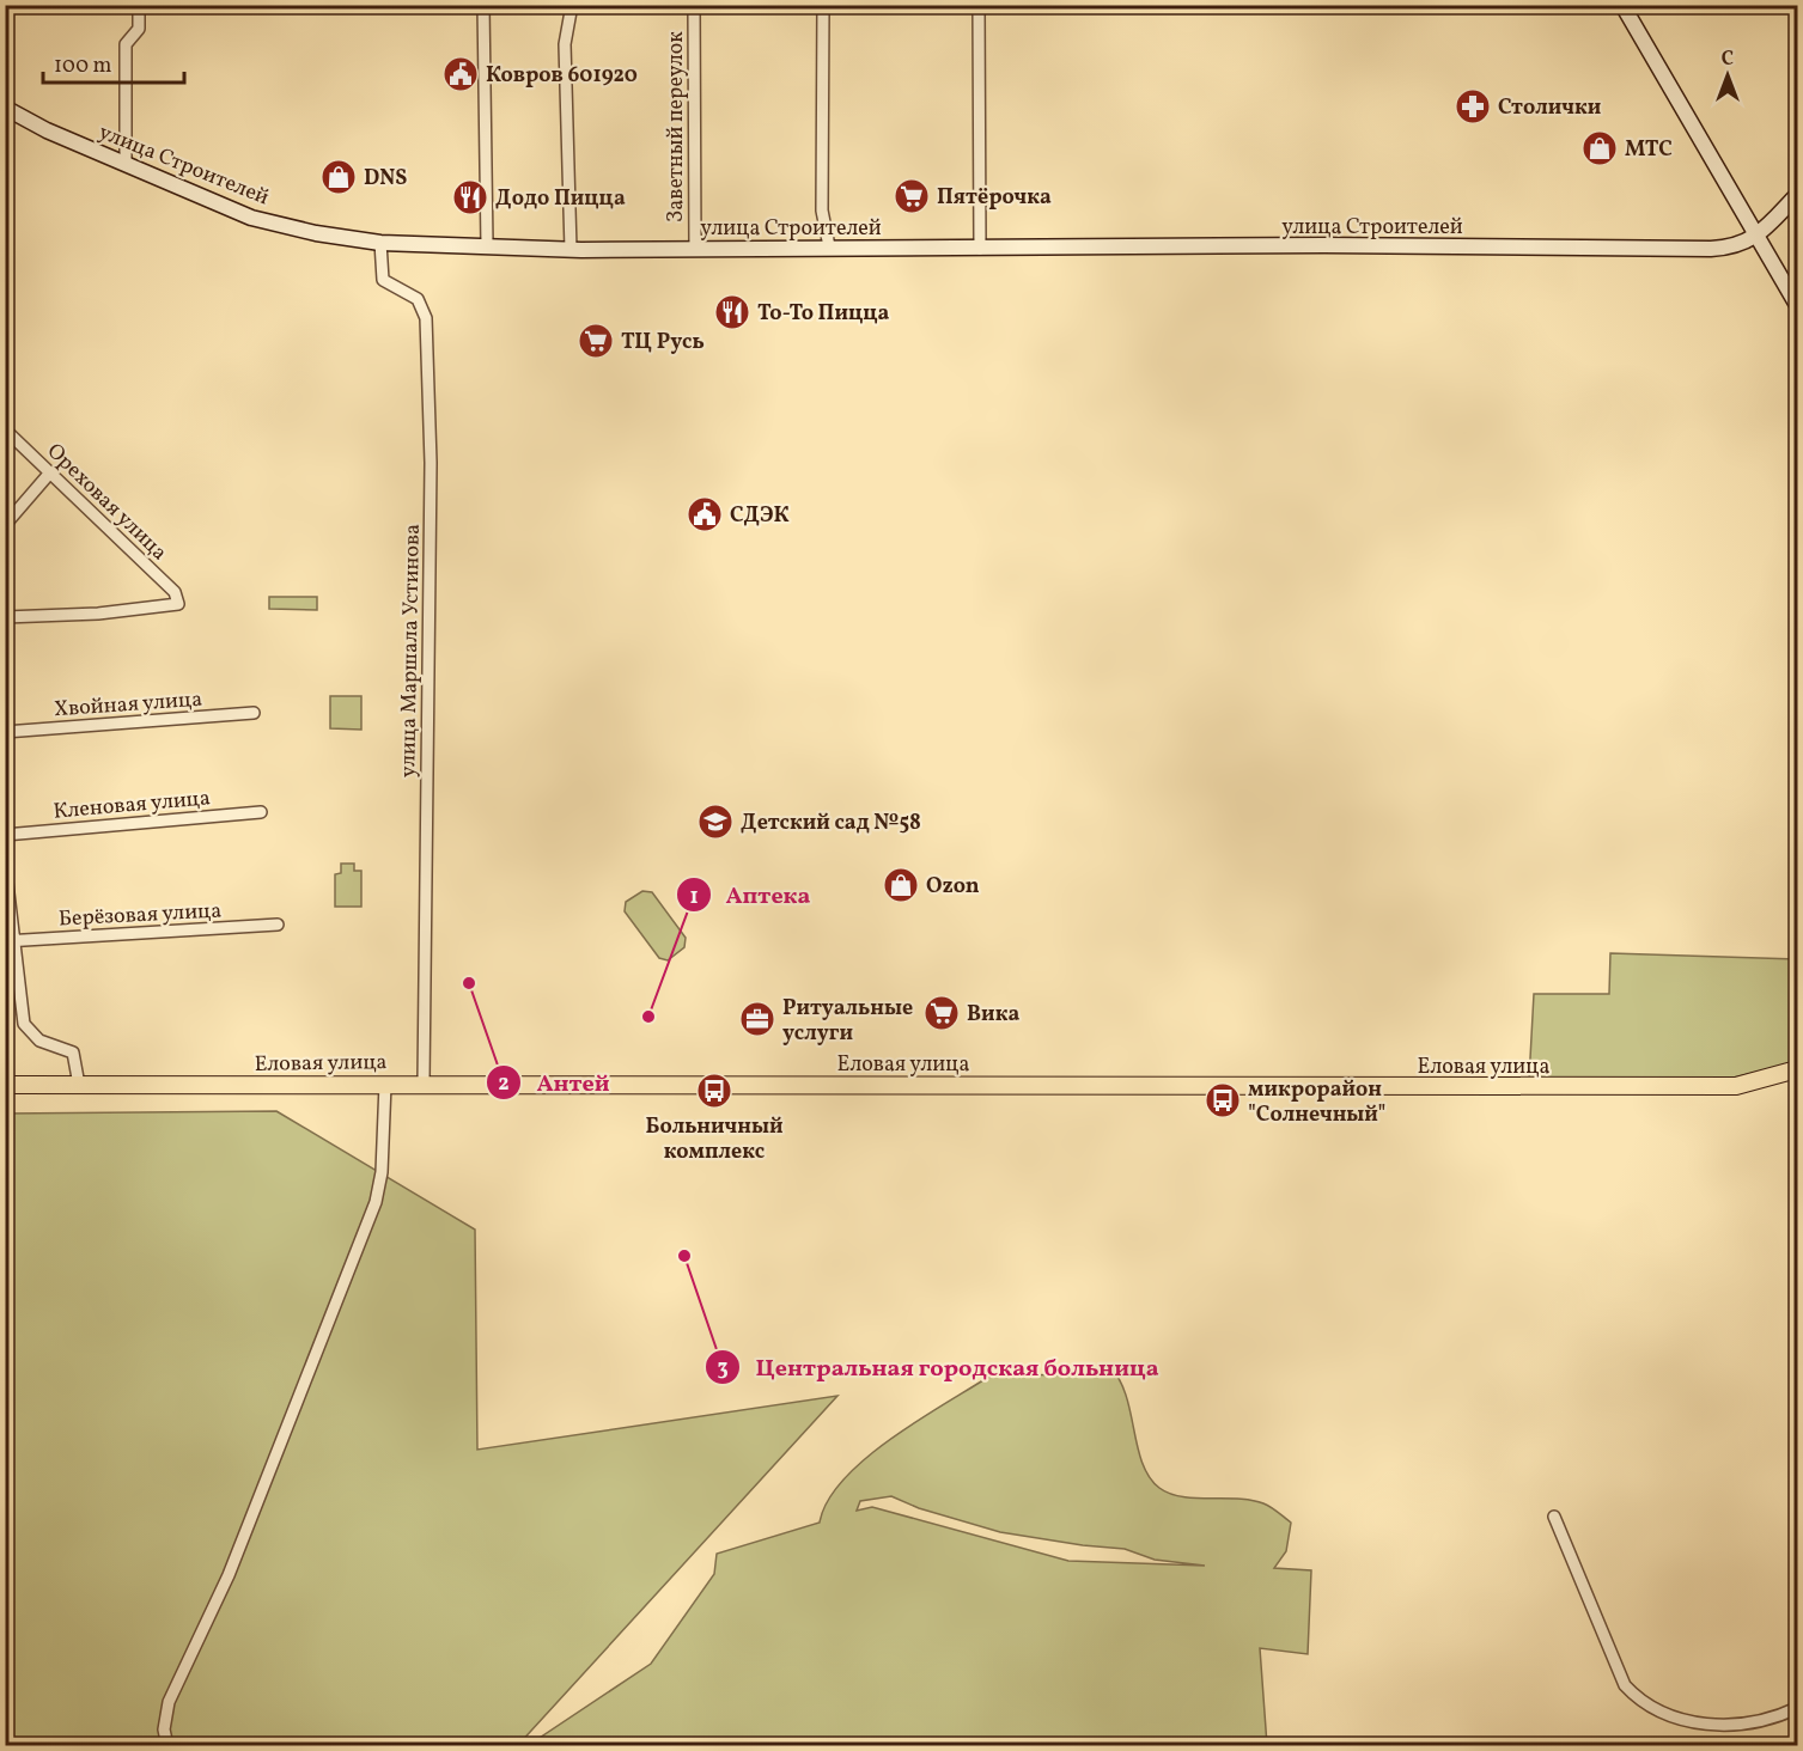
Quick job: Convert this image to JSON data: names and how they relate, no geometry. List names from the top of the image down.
{
  "streets": {
    "main road": ["улица Строителей", "Еловая улица"],
    "street": [
      "Заветный переулок",
      "Ореховая улица",
      "улица Маршала Устинова",
      "Хвойная улица",
      "Кленовая улица",
      "Берёзовая улица"
    ]
  },
  "crossings": [
    ["Заветный переулок", "улица Строителей"],
    ["улица Строителей", "улица Маршала Устинова"],
    ["улица Маршала Устинова", "Еловая улица"]
  ],
  "places": {
    "public building": ["Ковров 601920", "СДЭК"],
    "pharmacy": ["Столички"],
    "shop": ["МТС", "DNS", "Ozon"],
    "supermarket": ["Пятёрочка", "ТЦ Русь", "Вика"],
    "restaurant": ["Додо Пицца", "То-То Пицца"],
    "school or university": ["Детский сад №58"],
    "other": ["Антей", "Аптека", "Центральная городская больница"],
    "office": ["Ритуальные услуги"],
    "bus stop": ["Больничный комплекс", "микрорайон \"Солнечный\""]
  },
  "scale_bar": "100 m",
  "north": "top"
}
